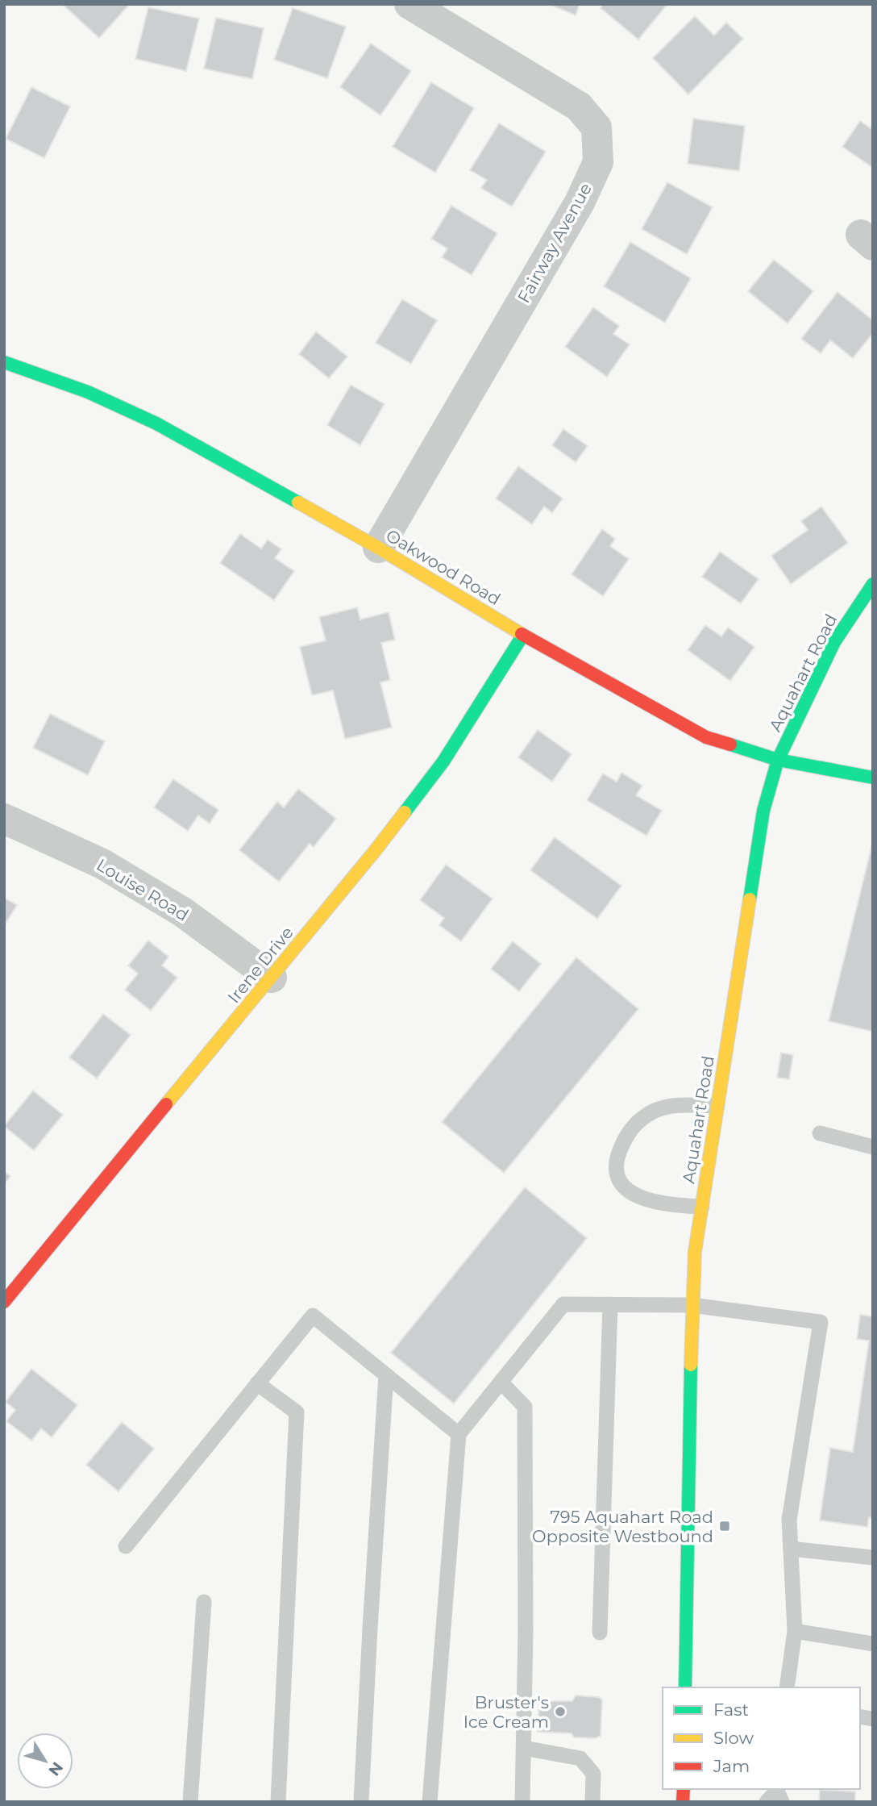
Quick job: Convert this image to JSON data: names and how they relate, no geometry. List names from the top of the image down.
{
  "streets": {
    "street": [
      "Fairway Avenue",
      "Oakwood Road",
      "Aquahart Road",
      "Louise Road",
      "Irene Drive"
    ]
  },
  "crossings": [
    ["Fairway Avenue", "Oakwood Road"],
    ["Oakwood Road", "Aquahart Road"],
    ["Oakwood Road", "Irene Drive"],
    ["Louise Road", "Irene Drive"]
  ],
  "places": {
    "transit": ["795 Aquahart Road Opposite Westbound"],
    "other": ["Bruster's Ice Cream"]
  },
  "legend": ["Fast", "Slow", "Jam"],
  "north": "bottom right"
}
